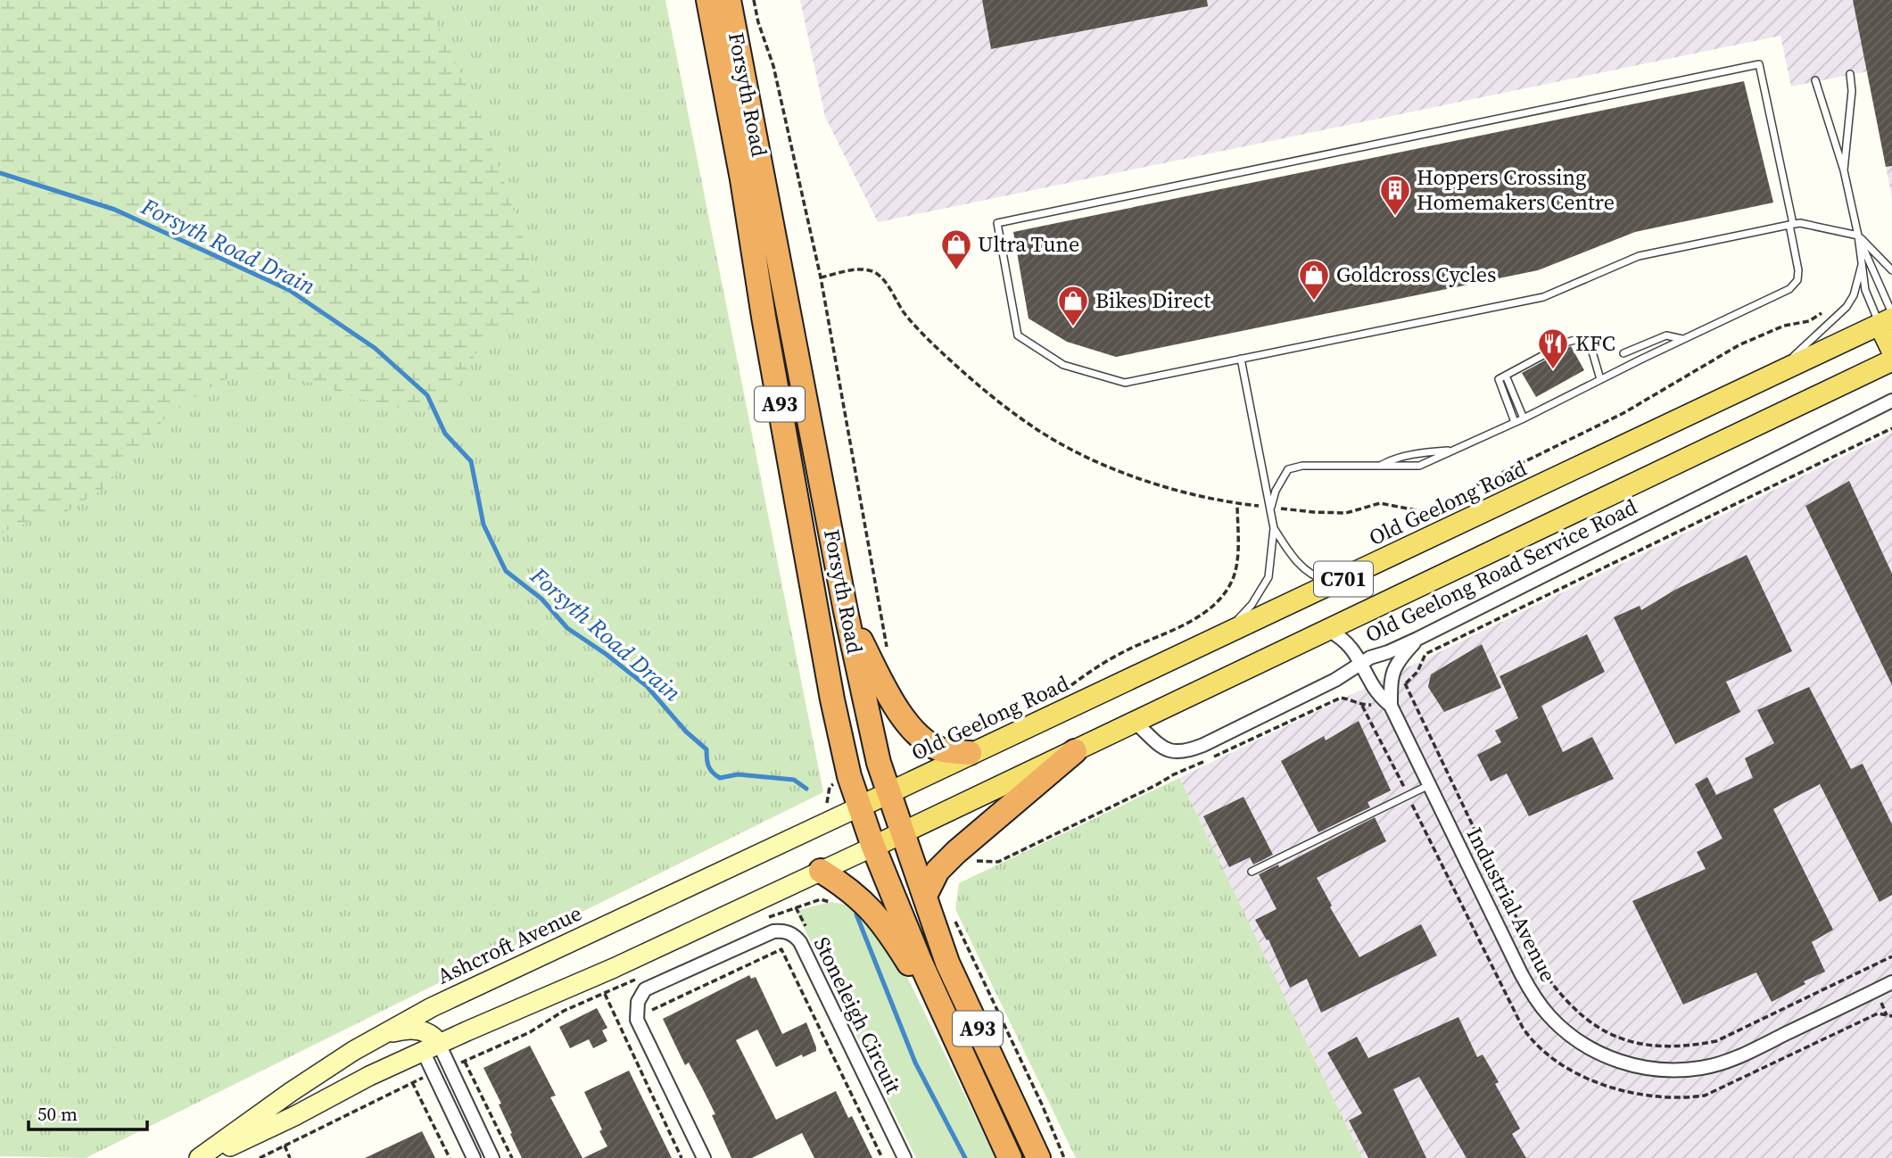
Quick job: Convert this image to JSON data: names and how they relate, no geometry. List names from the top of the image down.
{
  "streets": {
    "highway": ["Forsyth Road", "A93"],
    "main road": ["Old Geelong Road", "C701", "Ashcroft Avenue"],
    "street": ["Old Geelong Road Service Road", "Industrial Avenue", "Stoneleigh Circuit"]
  },
  "crossings": [
    ["Forsyth Road", "Old Geelong Road"],
    ["Forsyth Road", "C701"],
    ["Forsyth Road", "Ashcroft Avenue"],
    ["Old Geelong Road", "C701"],
    ["Old Geelong Road Service Road", "C701"],
    ["Old Geelong Road Service Road", "Industrial Avenue"],
    ["C701", "Industrial Avenue"],
    ["C701", "Ashcroft Avenue"]
  ],
  "water": ["Forsyth Road Drain"],
  "places": {
    "building": ["Hoppers Crossing Homemakers Centre"],
    "shop": ["Ultra Tune", "Goldcross Cycles", "Bikes Direct"],
    "restaurant": ["KFC"]
  },
  "scale_bar": "50 m"
}
